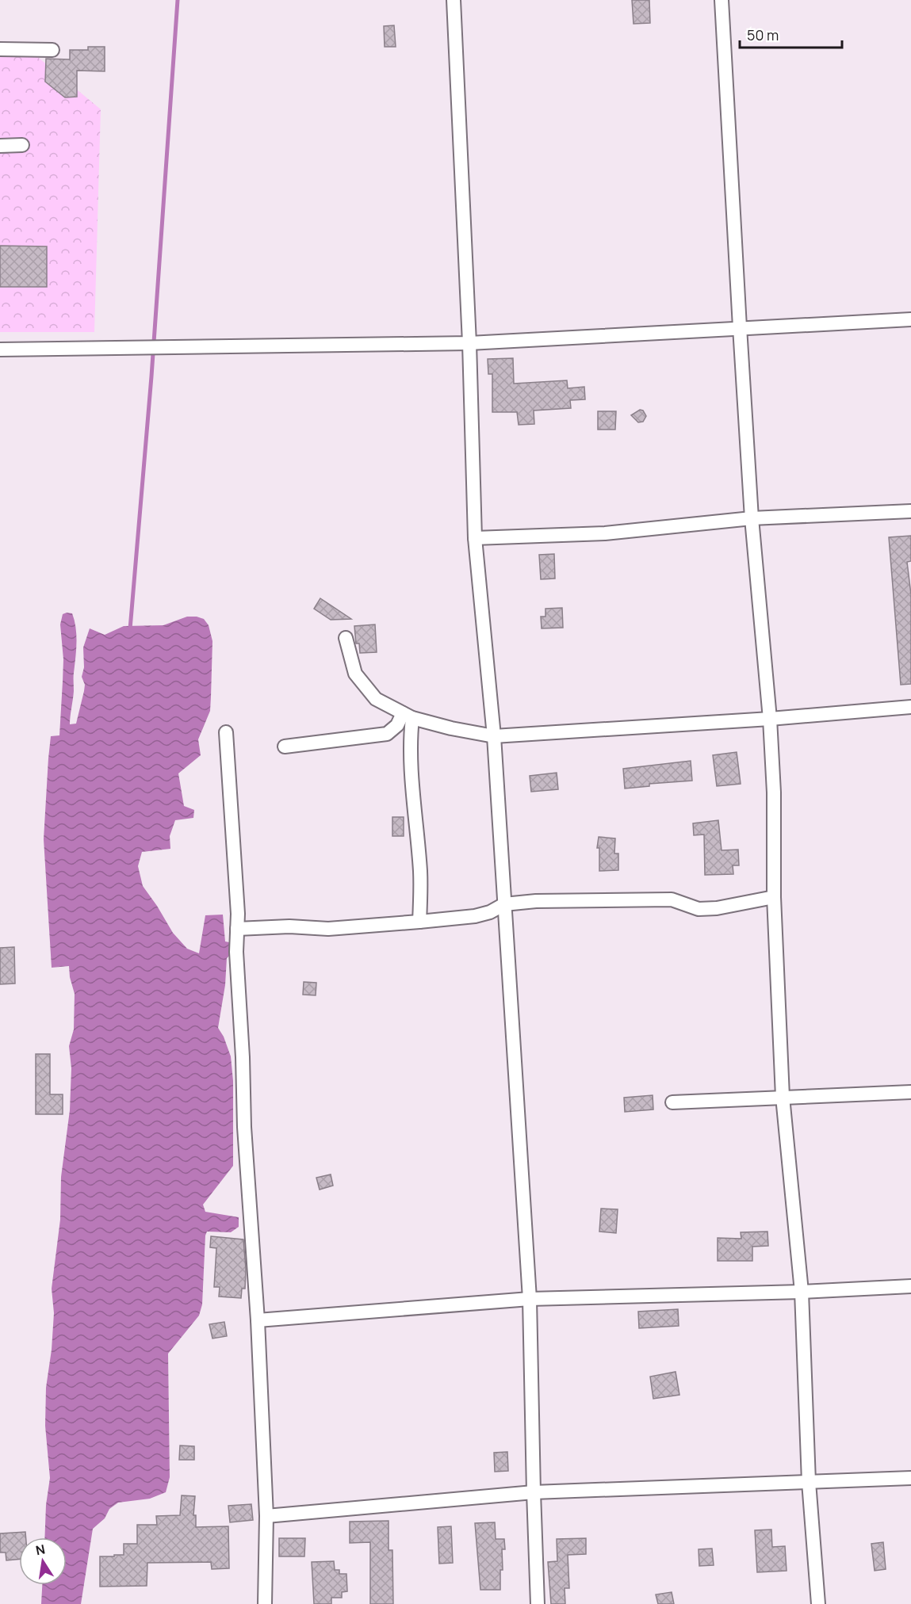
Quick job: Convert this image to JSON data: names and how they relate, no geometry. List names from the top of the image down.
{
  "scale_bar": "50 m",
  "north": "top"
}
